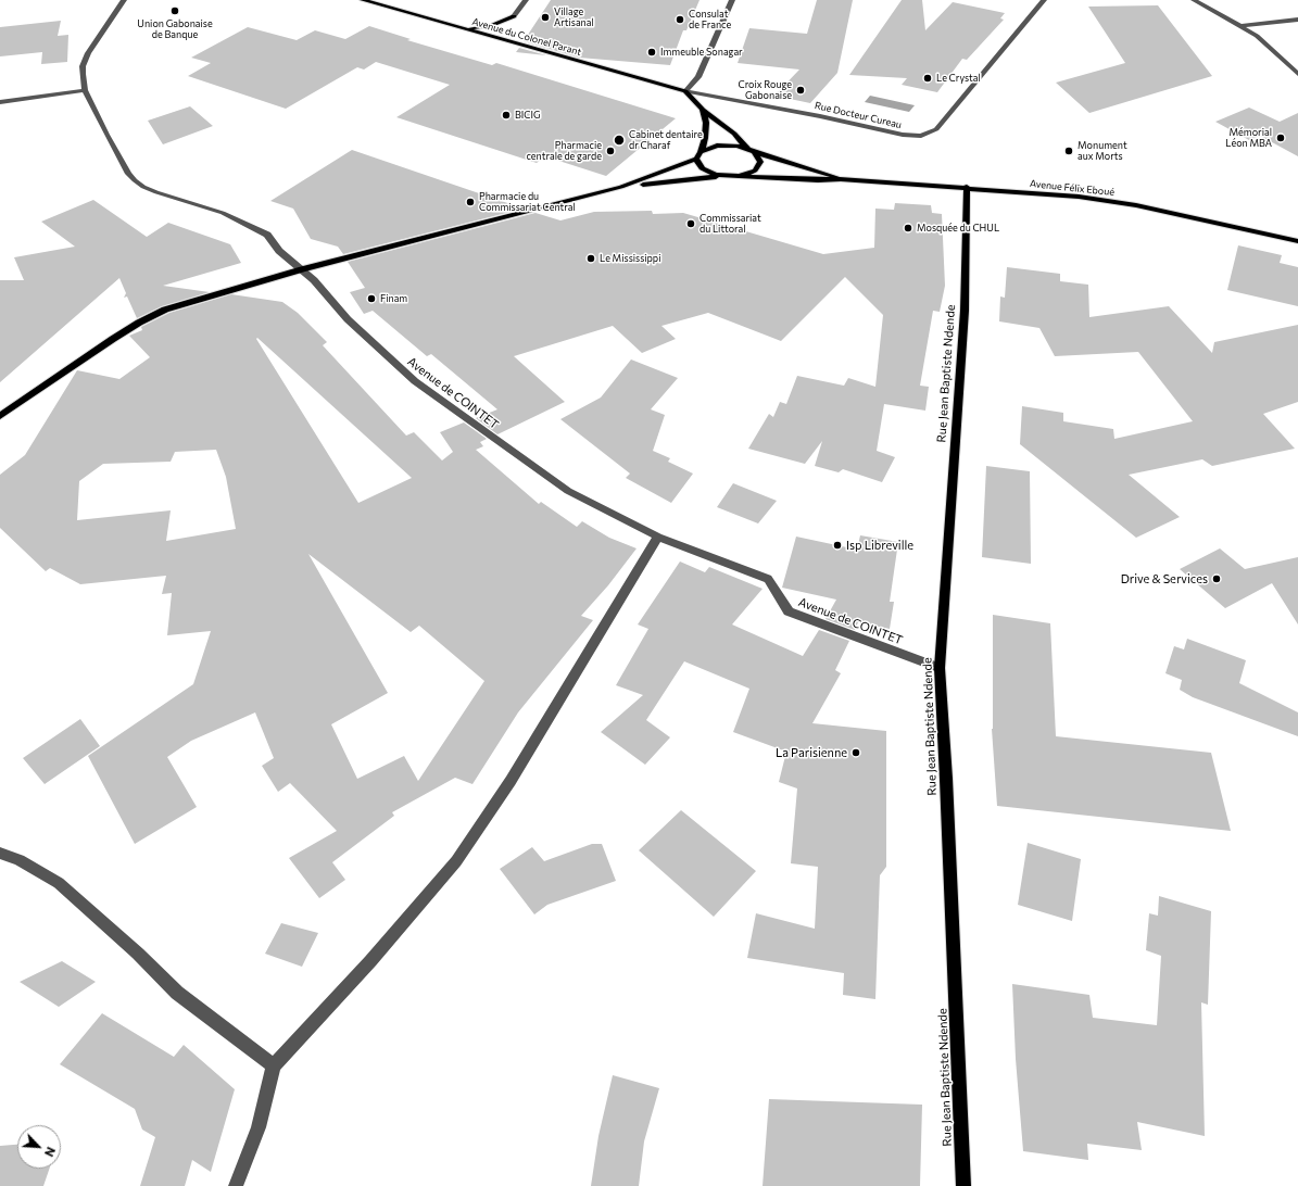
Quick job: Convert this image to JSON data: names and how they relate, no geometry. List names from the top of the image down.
{
  "streets": {
    "main road": ["Avenue du Colonel Parant", "Avenue Félix Eboué", "Rue Jean Baptiste Ndende"],
    "street": ["Rue Docteur Cureau", "Avenue de COINTET"]
  },
  "crossings": [
    ["Avenue du Colonel Parant", "Rue Docteur Cureau"],
    ["Avenue Félix Eboué", "Rue Jean Baptiste Ndende"],
    ["Rue Jean Baptiste Ndende", "Avenue de COINTET"]
  ],
  "places": [
    "Union Gabonaise de Banque",
    "Village Artisanal",
    "Consulat de France",
    "Immeuble Sonagar",
    "Le Crystal",
    "Croix Rouge Gabonaise",
    "BICIG",
    "Mémorial Léon MBA",
    "Cabinet dentaire dr Charaf",
    "Pharmacie centrale de garde",
    "Monument aux Morts",
    "Pharmacie du Commissariat Central",
    "Commissariat du Littoral",
    "Mosquée du CHUL",
    "Le Mississippi",
    "Finam",
    "Isp Libreville",
    "Drive & Services",
    "La Parisienne"
  ],
  "north": "bottom right"
}
